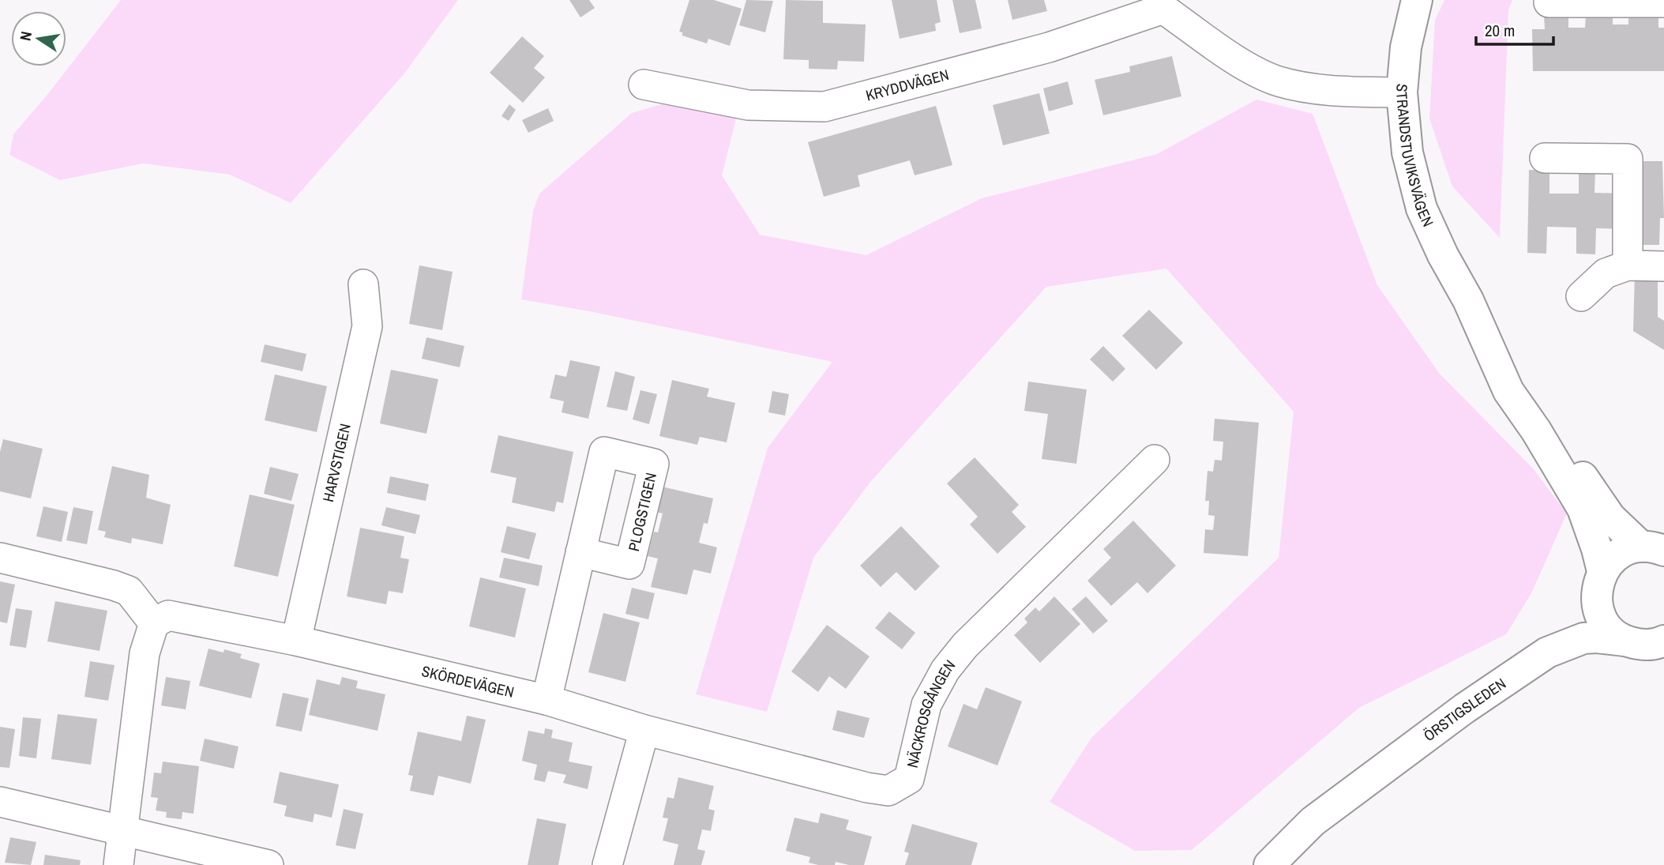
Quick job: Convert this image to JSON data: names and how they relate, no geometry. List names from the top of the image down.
{
  "streets": {
    "street": [
      "KRYDDVÄGEN",
      "STRANDSTUVIKSVÄGEN",
      "HARVSTIGEN",
      "SKÖRDEVÄGEN",
      "ÖRSTIGSLEDEN",
      "NÄCKROSGÅNGEN"
    ]
  },
  "crossings": [
    ["KRYDDVÄGEN", "STRANDSTUVIKSVÄGEN"],
    ["STRANDSTUVIKSVÄGEN", "ÖRSTIGSLEDEN"],
    ["HARVSTIGEN", "SKÖRDEVÄGEN"],
    ["SKÖRDEVÄGEN", "NÄCKROSGÅNGEN"]
  ],
  "scale_bar": "20 m",
  "north": "left"
}
